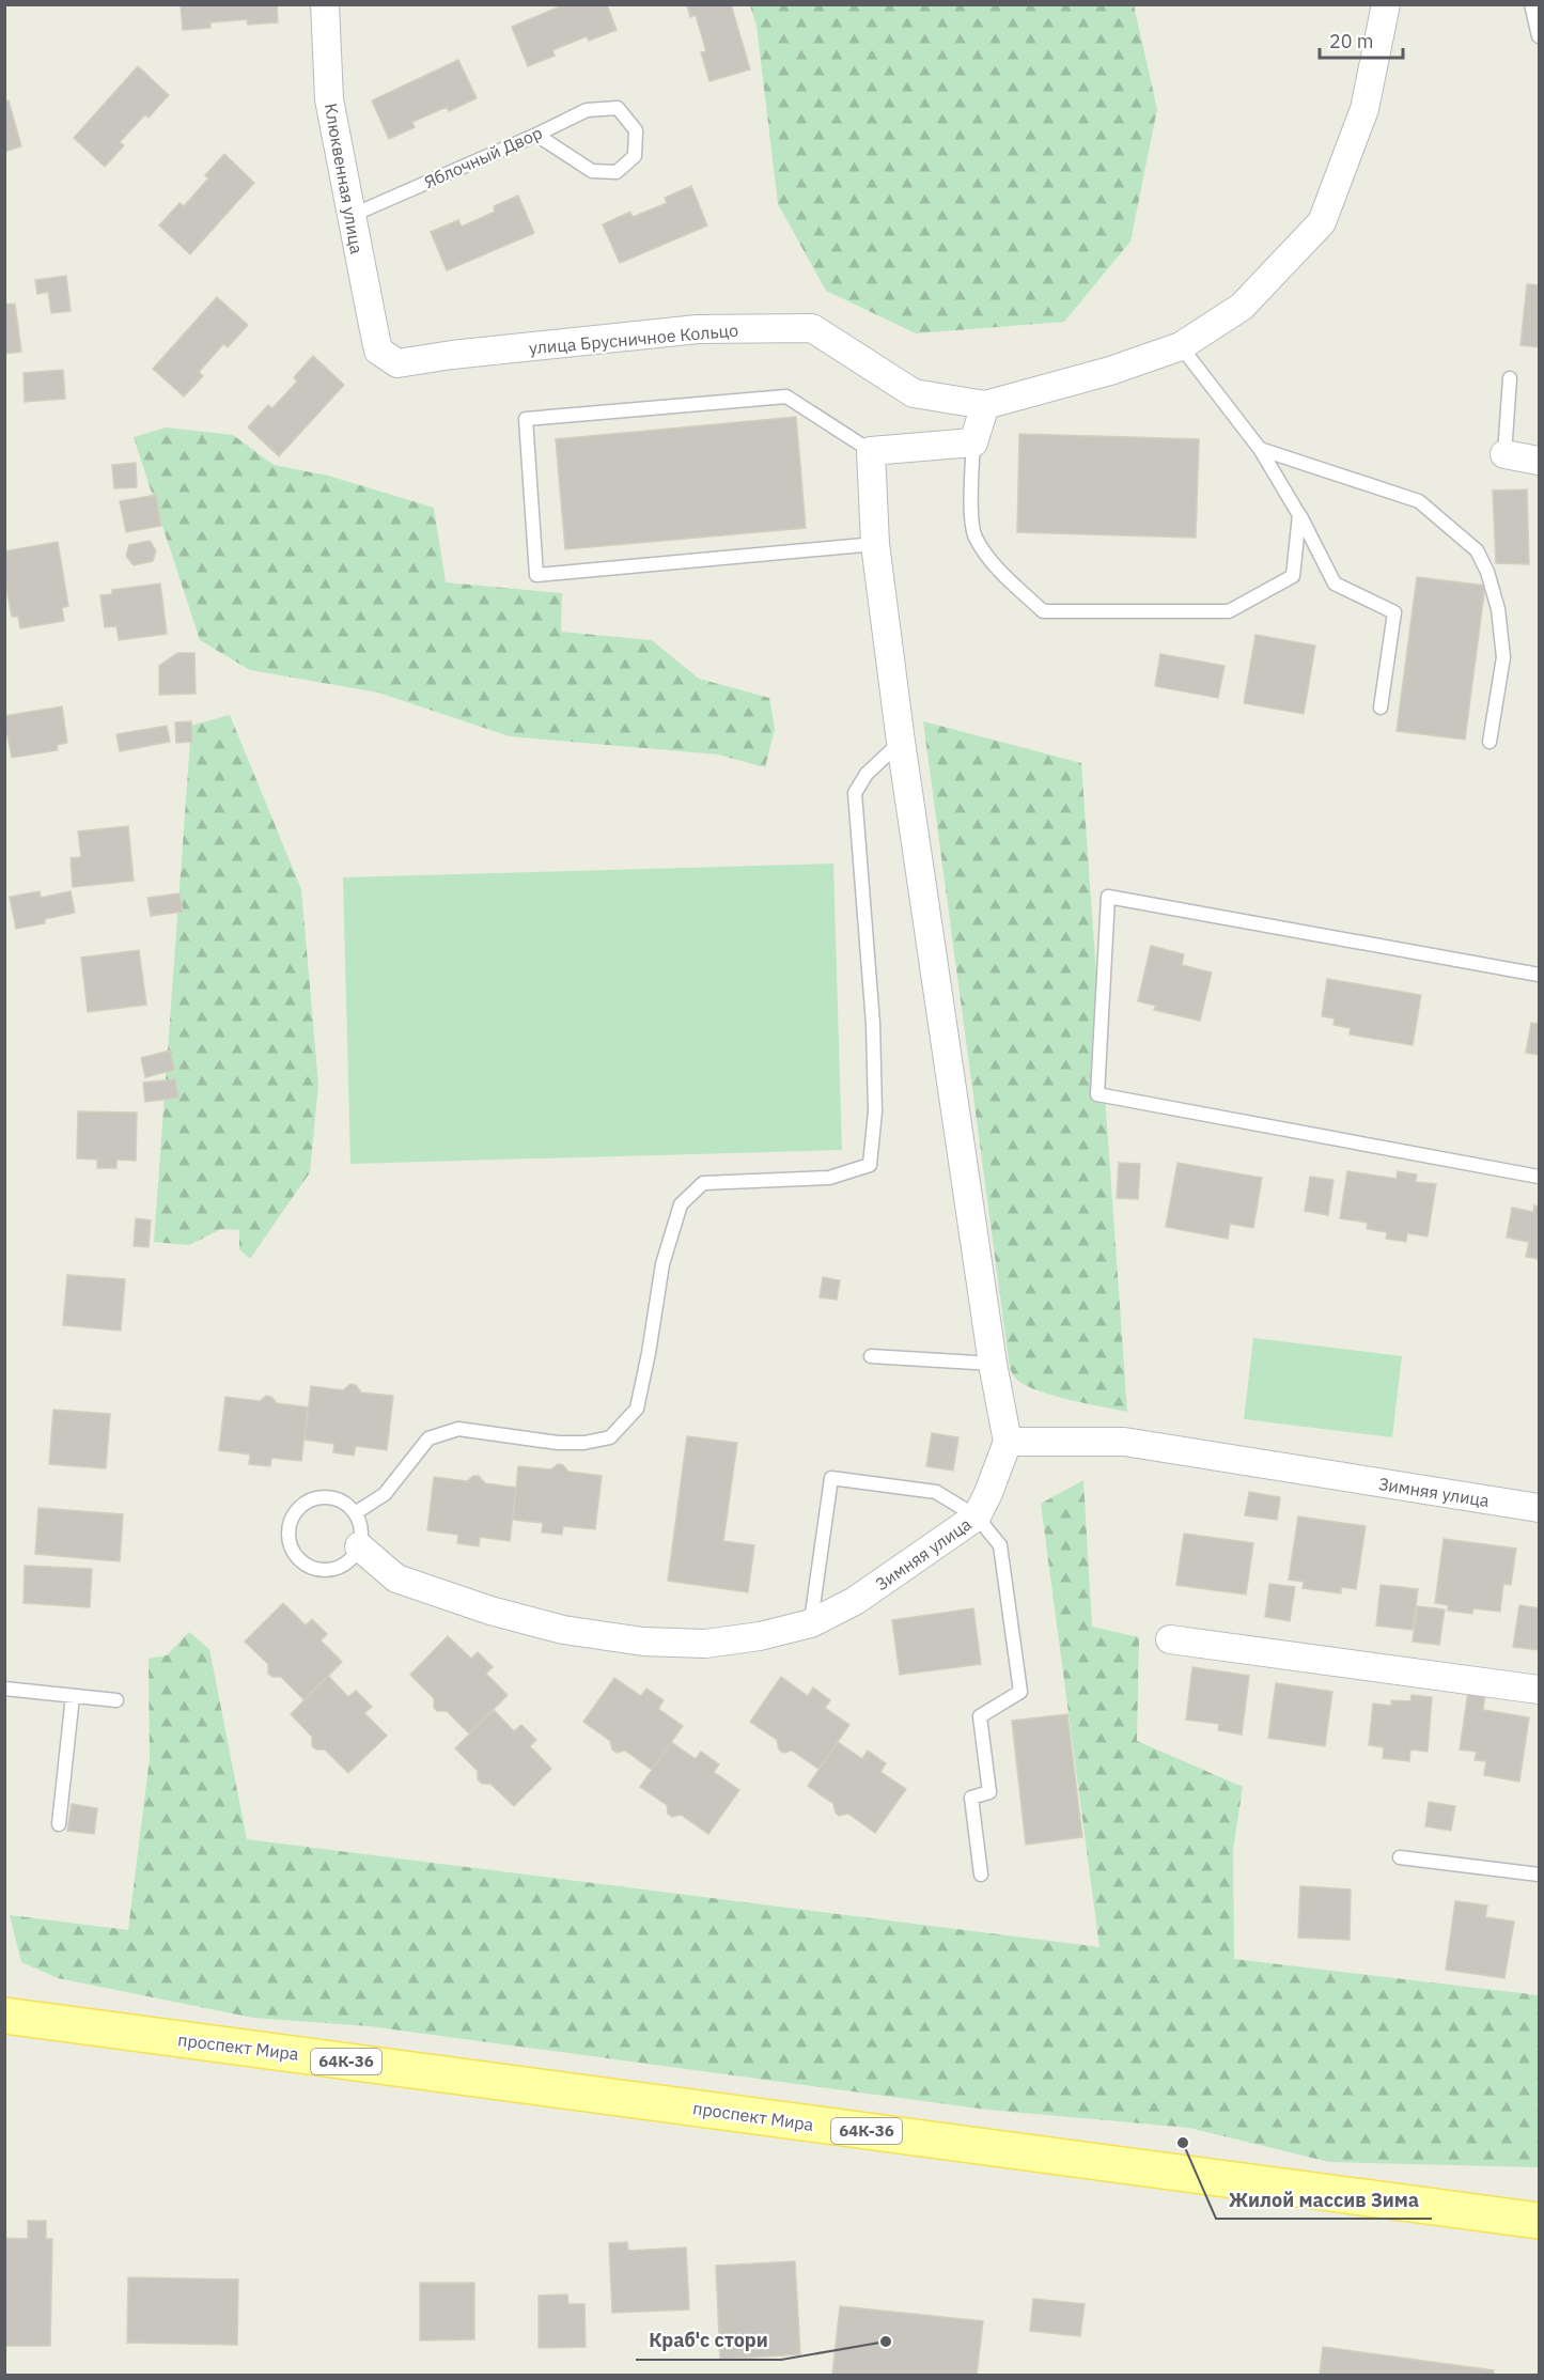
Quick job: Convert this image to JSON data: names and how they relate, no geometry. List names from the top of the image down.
{
  "streets": {
    "main road": ["проспект Мира", "64К-36"],
    "street": ["Клюквенная улица", "улица Брусничное Кольцо", "Зимняя улица"],
    "lane": ["Яблочный Двор"]
  },
  "crossings": [
    ["Яблочный Двор", "Клюквенная улица"],
    ["Клюквенная улица", "улица Брусничное Кольцо"]
  ],
  "places": ["Жилой массив Зима", "Краб'с стори"],
  "scale_bar": "20 m"
}
